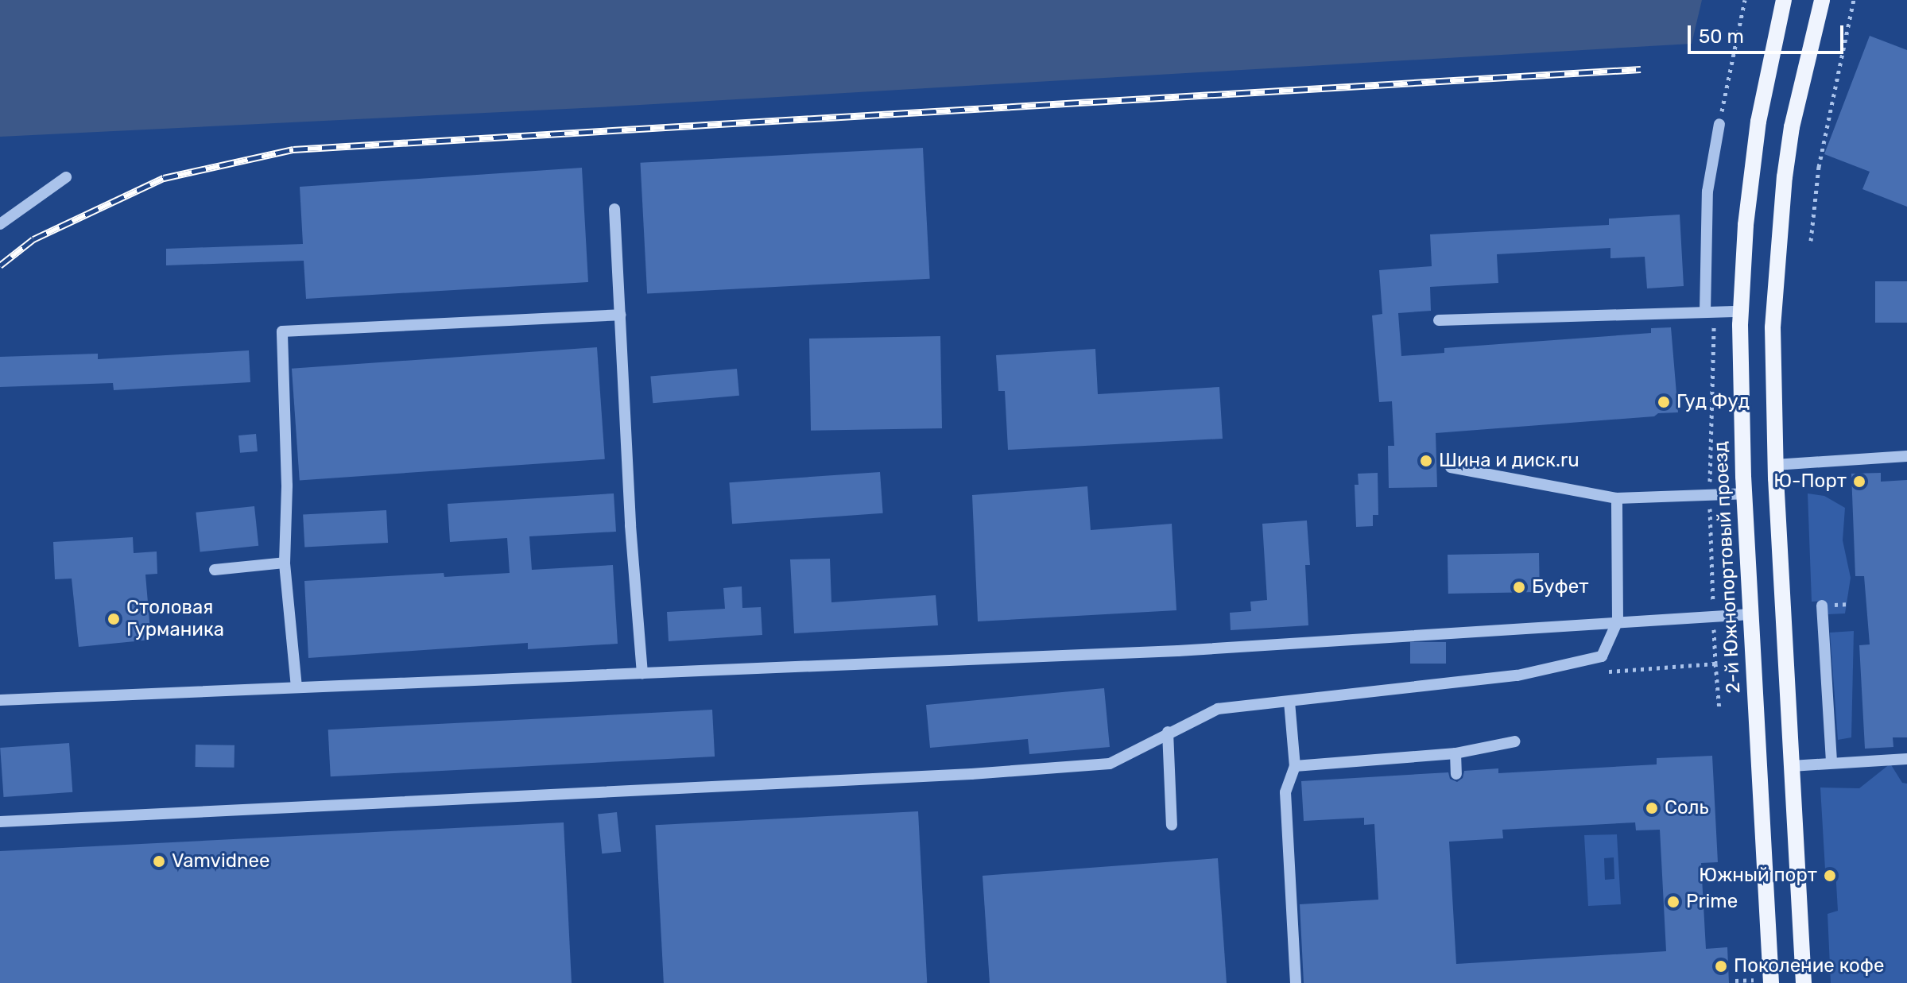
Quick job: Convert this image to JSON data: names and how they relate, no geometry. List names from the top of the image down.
{
  "streets": {
    "main road": ["2-й Южнопортовый проезд"]
  },
  "places": [
    "Гуд Фуд",
    "Шина и диск.ru",
    "Ю-Порт",
    "Буфет",
    "Столовая Гурманика",
    "Соль",
    "Vamvidnee",
    "Южный порт",
    "Prime",
    "Поколение кофе"
  ],
  "scale_bar": "50 m"
}
